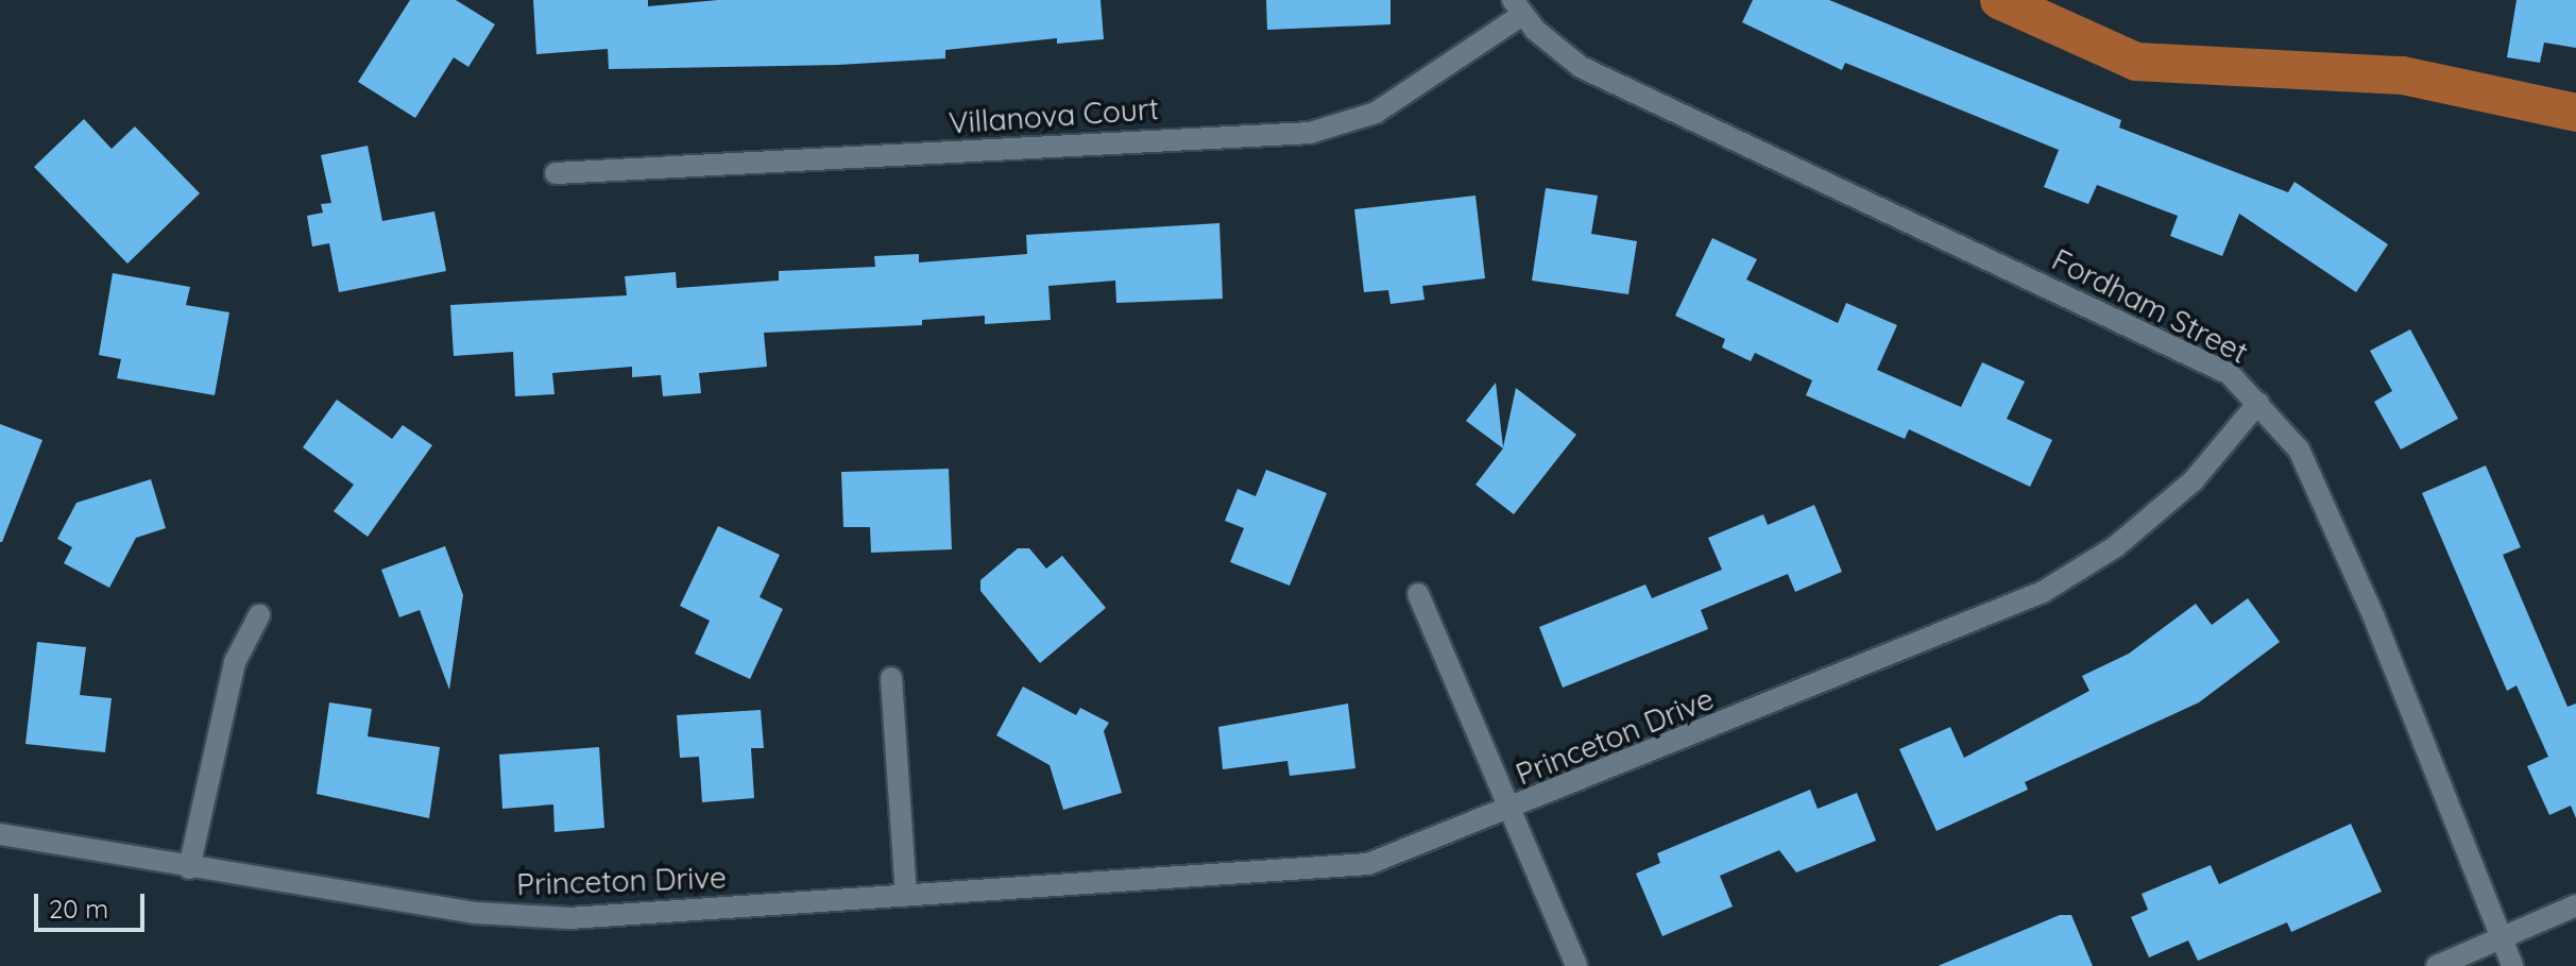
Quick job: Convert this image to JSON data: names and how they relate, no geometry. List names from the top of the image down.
{
  "streets": {
    "street": ["Villanova Court", "Fordham Street", "Princeton Drive"]
  },
  "crossings": [
    ["Villanova Court", "Fordham Street"],
    ["Fordham Street", "Princeton Drive"]
  ],
  "scale_bar": "20 m"
}
